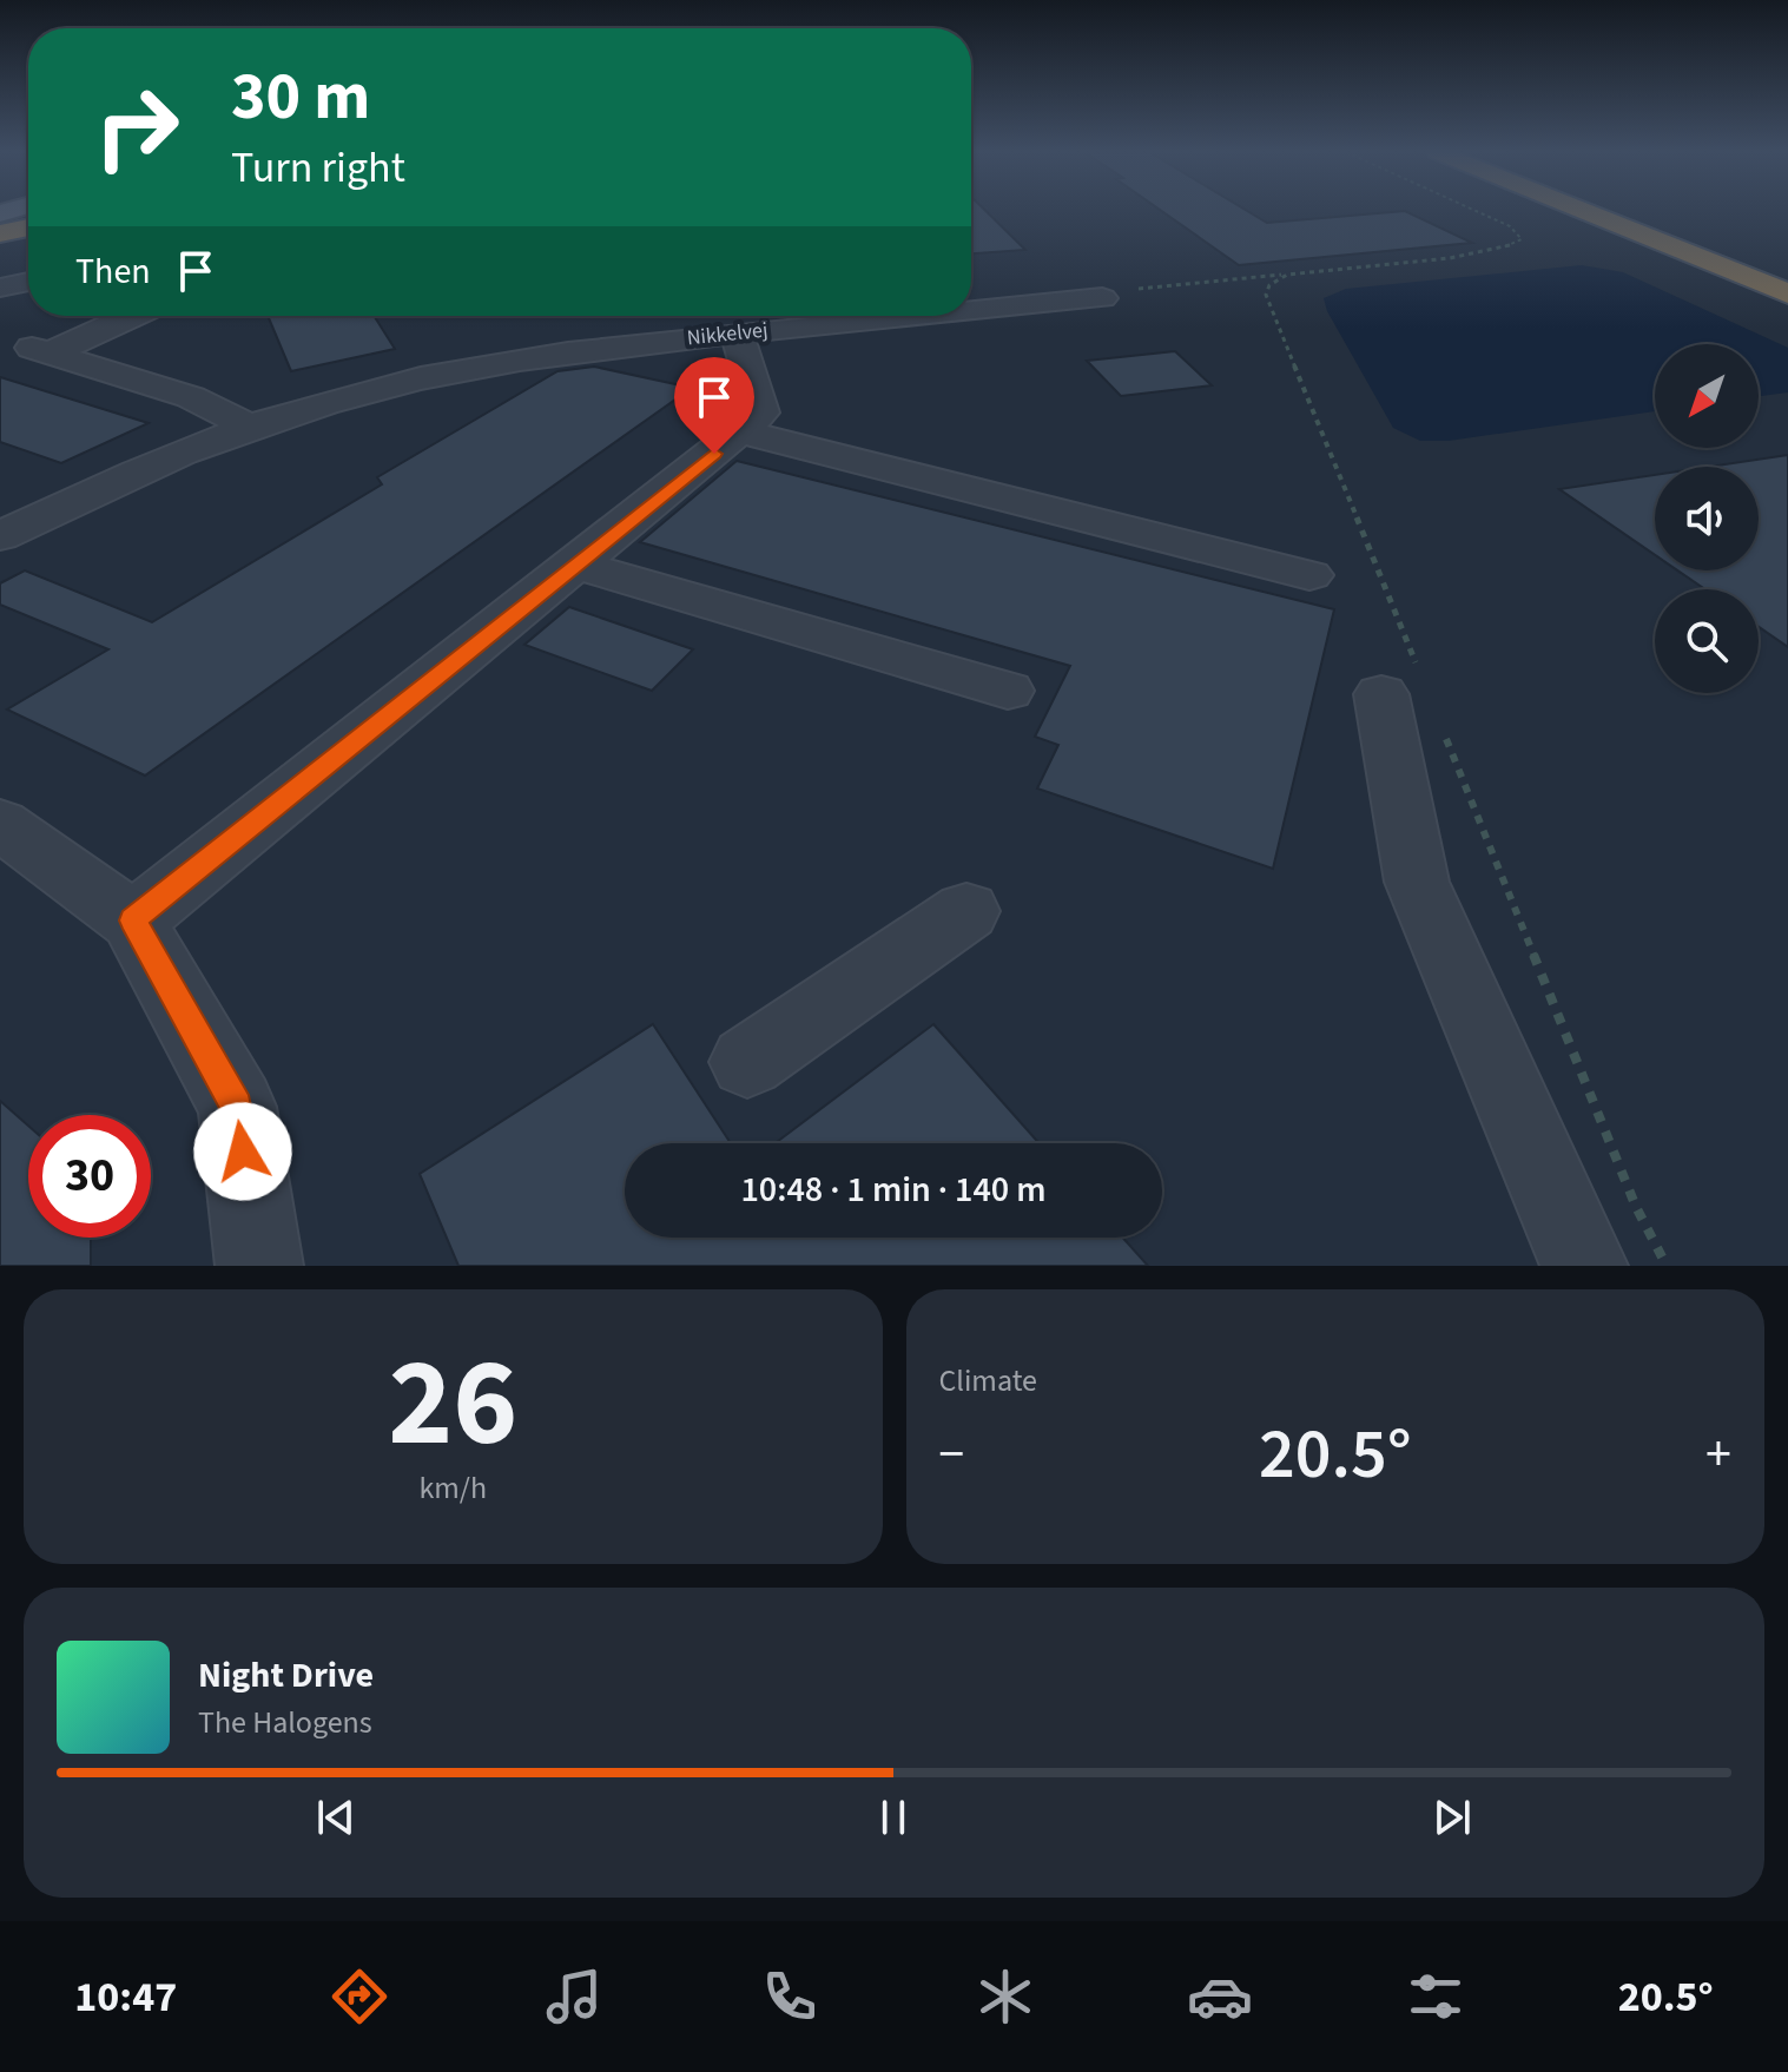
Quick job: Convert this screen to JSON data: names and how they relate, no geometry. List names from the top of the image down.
{
  "streets": {
    "street": ["Nikkelvej"]
  },
  "north": "bottom left",
  "page": {
    "turn": ["30 m", "Turn right"],
    "then": "Then",
    "limit": "30",
    "trip": "10:48 · 1 min · 140 m",
    "tile": [
      ["26", "km/h"],
      "Climate"
    ],
    "heat": ["−", "20.5°", "+"],
    "song": ["Night Drive", "The Halogens"],
    "tabs": ["10:47", "20.5°"]
  }
}
